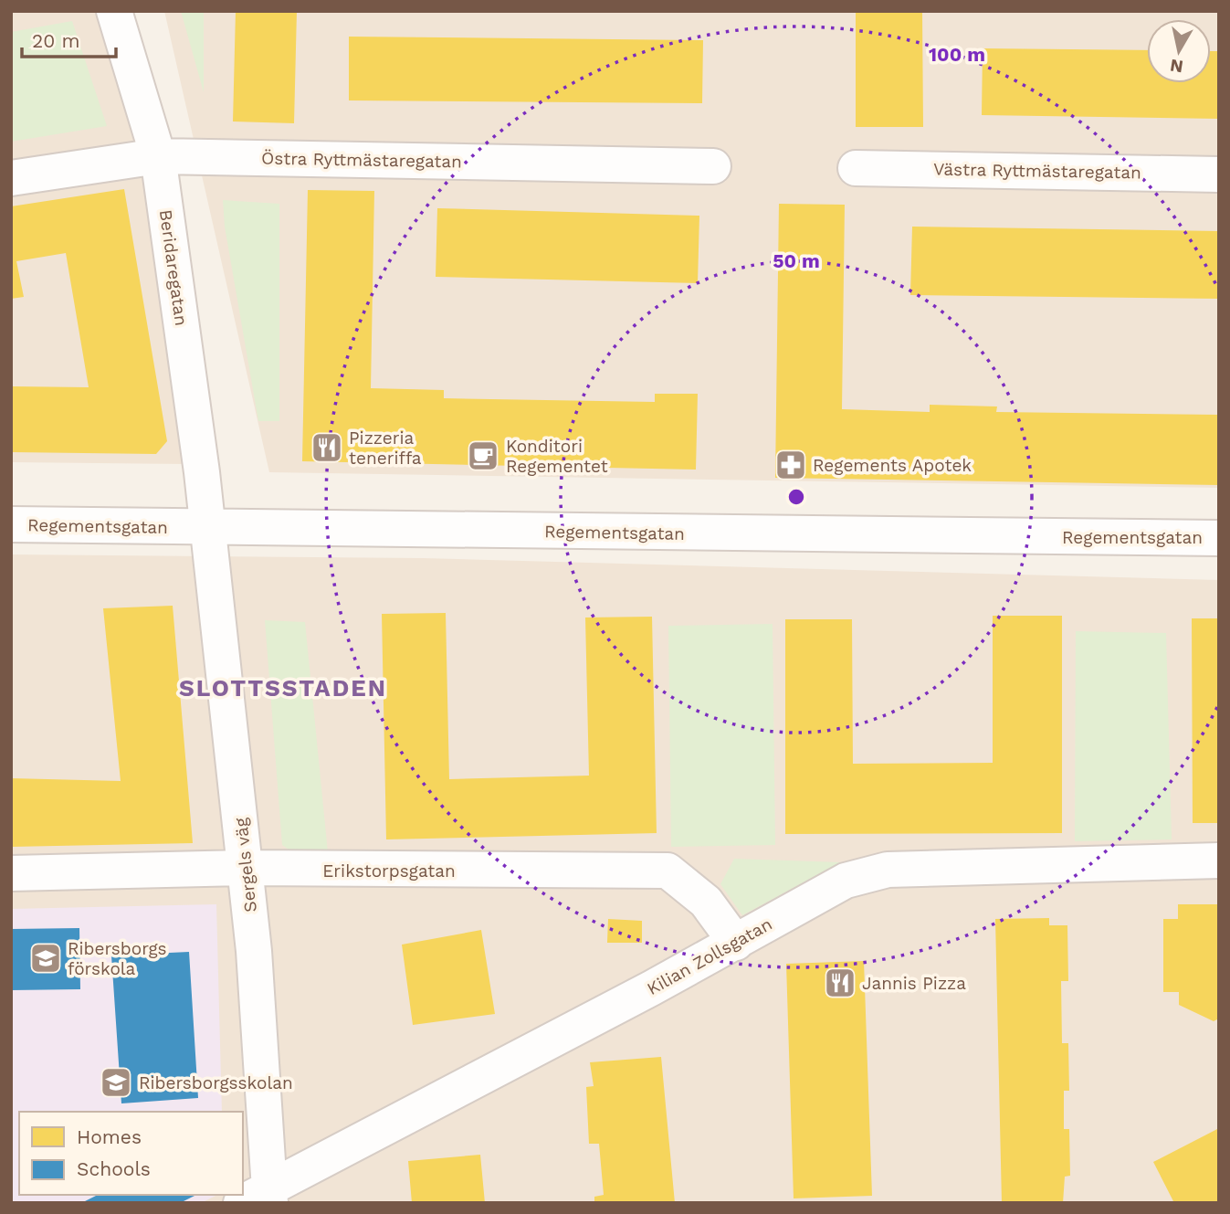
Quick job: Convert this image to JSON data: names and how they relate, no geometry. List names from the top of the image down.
{
  "streets": {
    "street": [
      "Östra Ryttmästaregatan",
      "Västra Ryttmästaregatan",
      "Beridaregatan",
      "Regementsgatan",
      "Sergels väg",
      "Erikstorpsgatan",
      "Kilian Zollsgatan"
    ]
  },
  "crossings": [
    ["Östra Ryttmästaregatan", "Beridaregatan"],
    ["Beridaregatan", "Regementsgatan"],
    ["Beridaregatan", "Sergels väg"],
    ["Regementsgatan", "Sergels väg"],
    ["Sergels väg", "Erikstorpsgatan"],
    ["Sergels väg", "Kilian Zollsgatan"],
    ["Erikstorpsgatan", "Kilian Zollsgatan"]
  ],
  "districts": ["SLOTTSSTADEN"],
  "places": {
    "restaurant": ["Pizzeria teneriffa", "Jannis Pizza"],
    "cafe": ["Konditori Regementet"],
    "pharmacy": ["Regements Apotek"],
    "school or university": ["Ribersborgs förskola", "Ribersborgsskolan"]
  },
  "legend": ["Homes", "Schools"],
  "scale_bar": "20 m",
  "north": "bottom",
  "rings": ["100 m", "50 m"]
}
